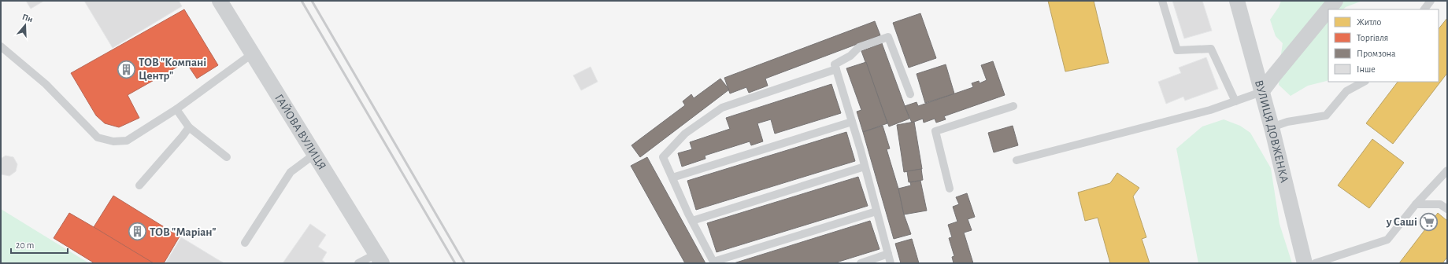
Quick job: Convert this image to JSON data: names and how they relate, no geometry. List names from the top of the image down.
{
  "streets": {
    "street": ["ГАЙОВА ВУЛИЦЯ", "ВУЛИЦЯ ДОВЖЕНКА"]
  },
  "places": {
    "building": ["ТОВ \"Компані Центр\"", "ТОВ \"Маріан\""],
    "supermarket": ["у Саші"]
  },
  "legend": [
    "Житло",
    "Торгівля",
    "Промзона",
    "Інше"
  ],
  "scale_bar": "20 m",
  "north": "top"
}
